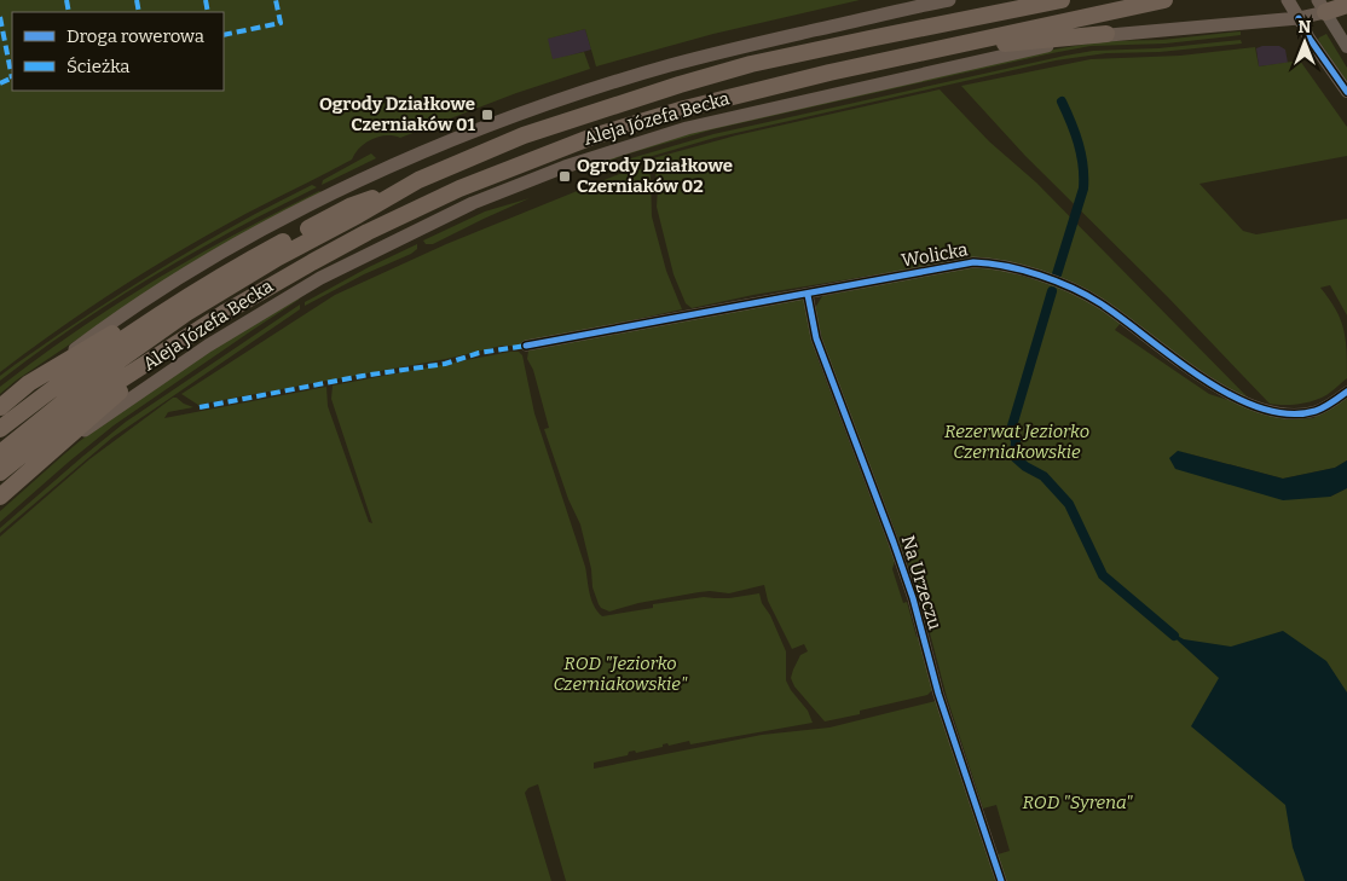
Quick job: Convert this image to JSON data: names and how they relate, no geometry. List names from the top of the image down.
{
  "streets": {
    "main road": ["Aleja Józefa Becka"],
    "street": ["Wolicka", "Na Urzeczu"]
  },
  "crossings": [
    ["Wolicka", "Na Urzeczu"]
  ],
  "parks": ["Rezerwat Jeziorko Czerniakowskie", "ROD \"Jeziorko Czerniakowskie\"", "ROD \"Syrena\""],
  "places": {
    "transit": ["Ogrody Działkowe Czerniaków 01", "Ogrody Działkowe Czerniaków 02"]
  },
  "legend": ["Droga rowerowa", "Ścieżka"],
  "north": "top"
}
